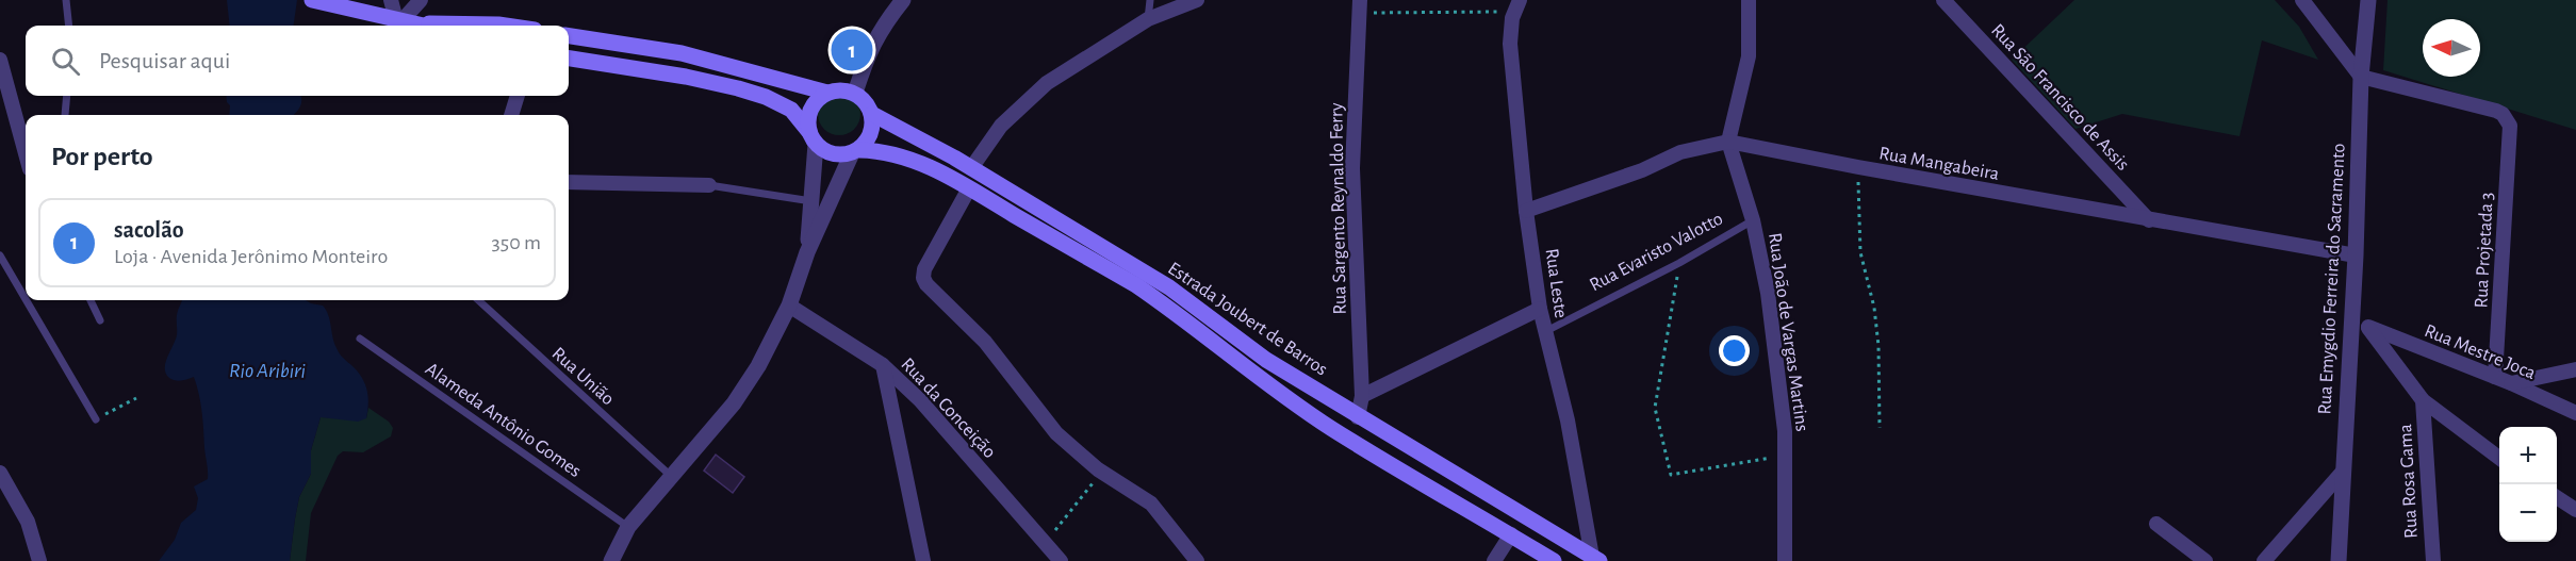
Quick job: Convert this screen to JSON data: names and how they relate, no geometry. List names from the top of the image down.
{
  "streets": {
    "main road": ["Estrada Joubert de Barros"],
    "street": [
      "Rua São Francisco de Assis",
      "Rua Mangabeira",
      "Rua Sargento Reynaldo Ferry",
      "Rua Projetada 3",
      "Rua Emygdio Ferreira do Sacramento",
      "Rua Leste",
      "Rua João de Vargas Martins",
      "Rua Mestre Joca",
      "Rua da Conceição",
      "Rua Rosa Gama"
    ],
    "lane": ["Rua Evaristo Valotto", "Rua União", "Alameda Antônio Gomes"]
  },
  "crossings": [
    ["Rua São Francisco de Assis", "Rua Mangabeira"],
    ["Rua Mangabeira", "Rua Emygdio Ferreira do Sacramento"],
    ["Rua Mangabeira", "Rua Leste"],
    ["Rua Mangabeira", "Rua João de Vargas Martins"],
    ["Rua Sargento Reynaldo Ferry", "Estrada Joubert de Barros"],
    ["Rua Projetada 3", "Rua Emygdio Ferreira do Sacramento"],
    ["Rua Projetada 3", "Rua Mestre Joca"],
    ["Rua Evaristo Valotto", "Rua Leste"],
    ["Rua Evaristo Valotto", "Rua João de Vargas Martins"],
    ["Rua Leste", "Estrada Joubert de Barros"]
  ],
  "water": ["Rio Aribiri"],
  "north": "left",
  "page": {
    "search": "Pesquisar aqui",
    "pins": "1",
    "heading": "Por perto",
    "list": [
      {
        "mark": "1",
        "name": "sacolão",
        "note": "Loja · Avenida Jerônimo Monteiro",
        "value": "350 m"
      }
    ],
    "map_buttons": ["+", "−"]
  }
}
